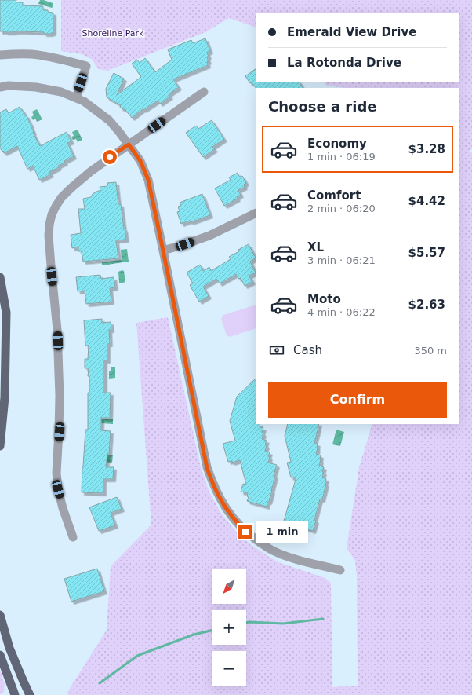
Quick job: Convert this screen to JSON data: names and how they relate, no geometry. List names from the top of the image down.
{
  "parks": ["Shoreline Park"],
  "north": "bottom left",
  "page": {
    "banner": ["Emerald View Drive", "La Rotonda Drive"],
    "heading": "Choose a ride",
    "list": [
      {
        "name": "Economy",
        "note": "1 min · 06:19",
        "value": "$3.28"
      },
      {
        "name": "Comfort",
        "note": "2 min · 06:20",
        "value": "$4.42"
      },
      {
        "name": "XL",
        "note": "3 min · 06:21",
        "value": "$5.57"
      },
      {
        "name": "Moto",
        "note": "4 min · 06:22",
        "value": "$2.63"
      }
    ],
    "pay": ["Cash", "350 m"],
    "buttons": "Confirm",
    "bubble": "1 min",
    "map_buttons": ["+", "−"]
  }
}
